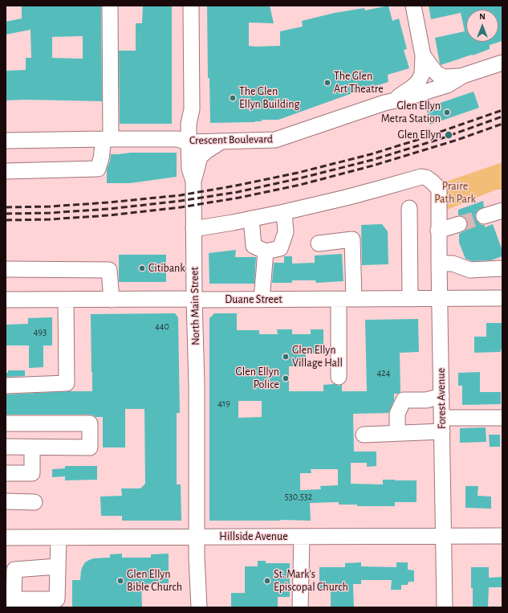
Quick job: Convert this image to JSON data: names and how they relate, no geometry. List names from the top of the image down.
{
  "streets": {
    "street": [
      "Crescent Boulevard",
      "Duane Street",
      "North Main Street",
      "Forest Avenue",
      "Hillside Avenue"
    ]
  },
  "crossings": [
    ["Crescent Boulevard", "North Main Street"],
    ["Duane Street", "North Main Street"],
    ["Duane Street", "Forest Avenue"],
    ["North Main Street", "Hillside Avenue"],
    ["Forest Avenue", "Hillside Avenue"]
  ],
  "parks": ["Praire Path Park"],
  "places": [
    "The Glen Art Theatre",
    "The Glen Ellyn Building",
    "Glen Ellyn Metra Station",
    "Glen Ellyn",
    "Citibank",
    "Glen Ellyn Village Hall",
    "Glen Ellyn Police",
    "Glen Ellyn Bible Church",
    "St. Mark's Episcopal Church"
  ],
  "house_numbers": [
    "440",
    "493",
    "424",
    "419",
    "530,532"
  ],
  "north": "top"
}
